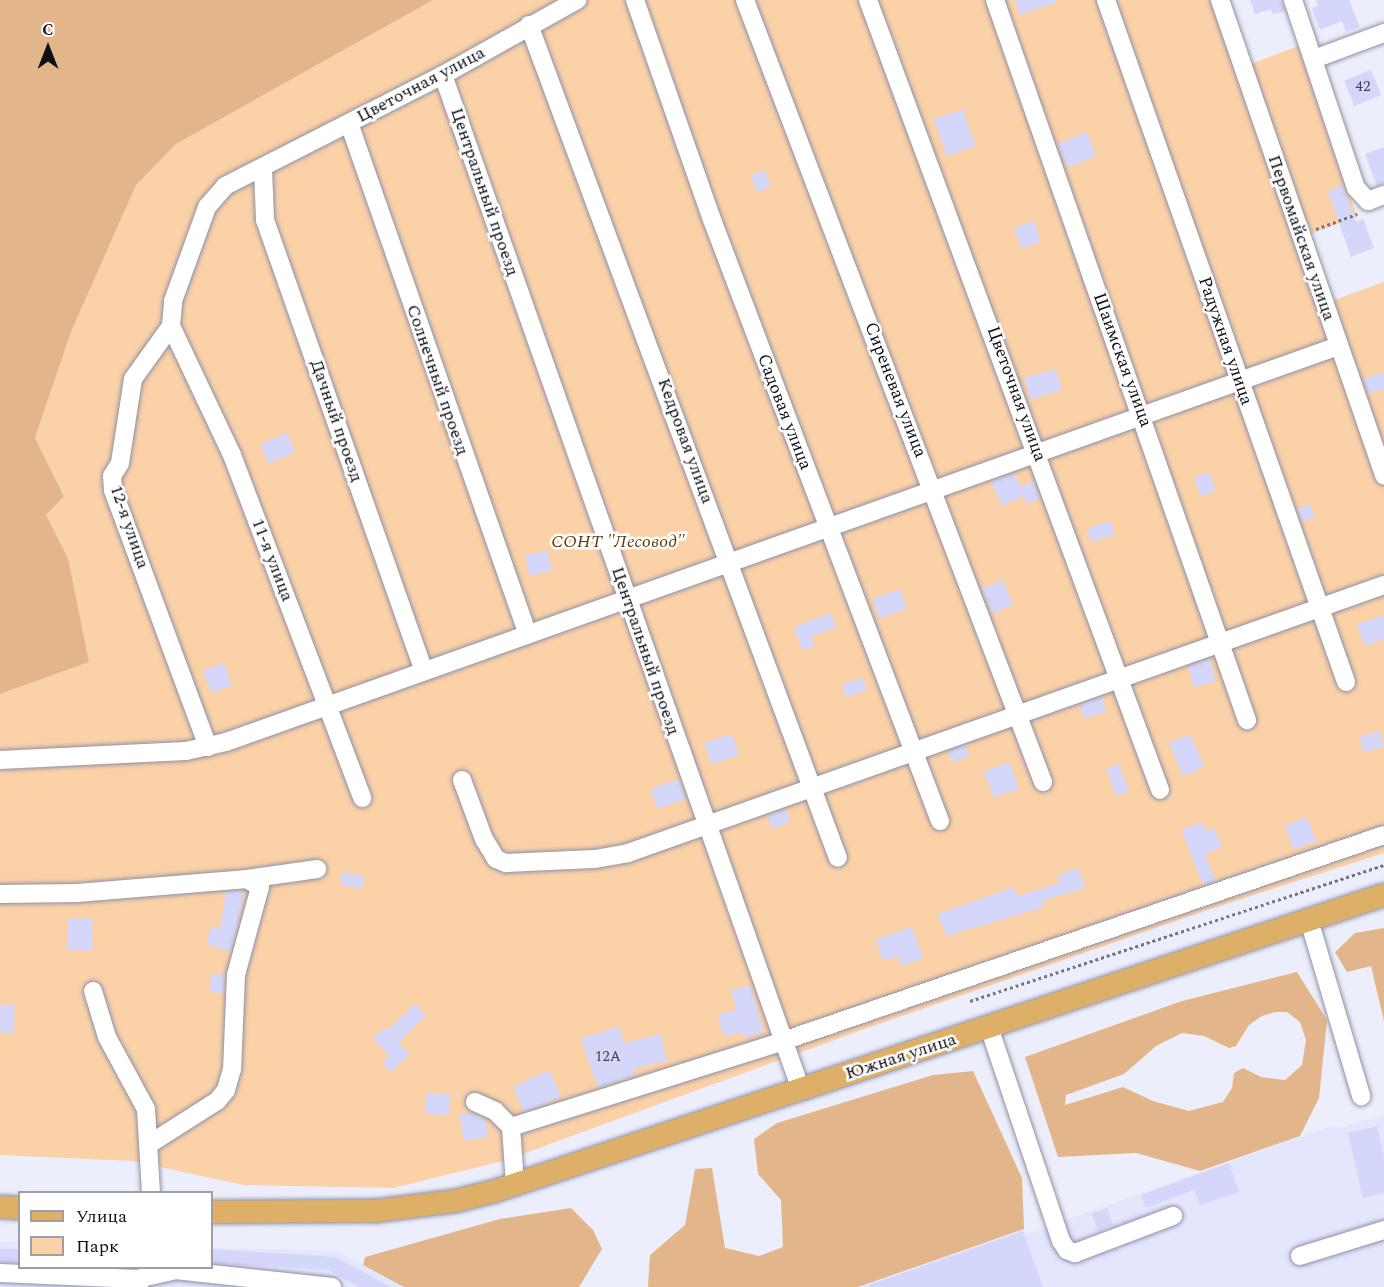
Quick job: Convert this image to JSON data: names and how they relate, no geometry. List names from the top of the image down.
{
  "streets": {
    "main road": ["Южная улица"],
    "street": [
      "Цветочная улица",
      "Центральный проезд",
      "Первомайская улица",
      "Радужная улица",
      "Шаимская улица",
      "Солнечный проезд",
      "Сиреневая улица",
      "Садовая улица",
      "Дачный проезд",
      "Кедровая улица",
      "12-я улица",
      "11-я улица"
    ]
  },
  "crossings": [
    ["Цветочная улица", "Центральный проезд"],
    ["Цветочная улица", "Солнечный проезд"],
    ["Цветочная улица", "Дачный проезд"],
    ["Цветочная улица", "Кедровая улица"],
    ["Цветочная улица", "12-я улица"],
    ["Центральный проезд", "Южная улица"],
    ["Дачный проезд", "12-я улица"],
    ["12-я улица", "11-я улица"]
  ],
  "parks": ["СОНТ \"Лесовод\""],
  "house_numbers": ["42", "12А"],
  "legend": ["Улица", "Парк"],
  "north": "top"
}
